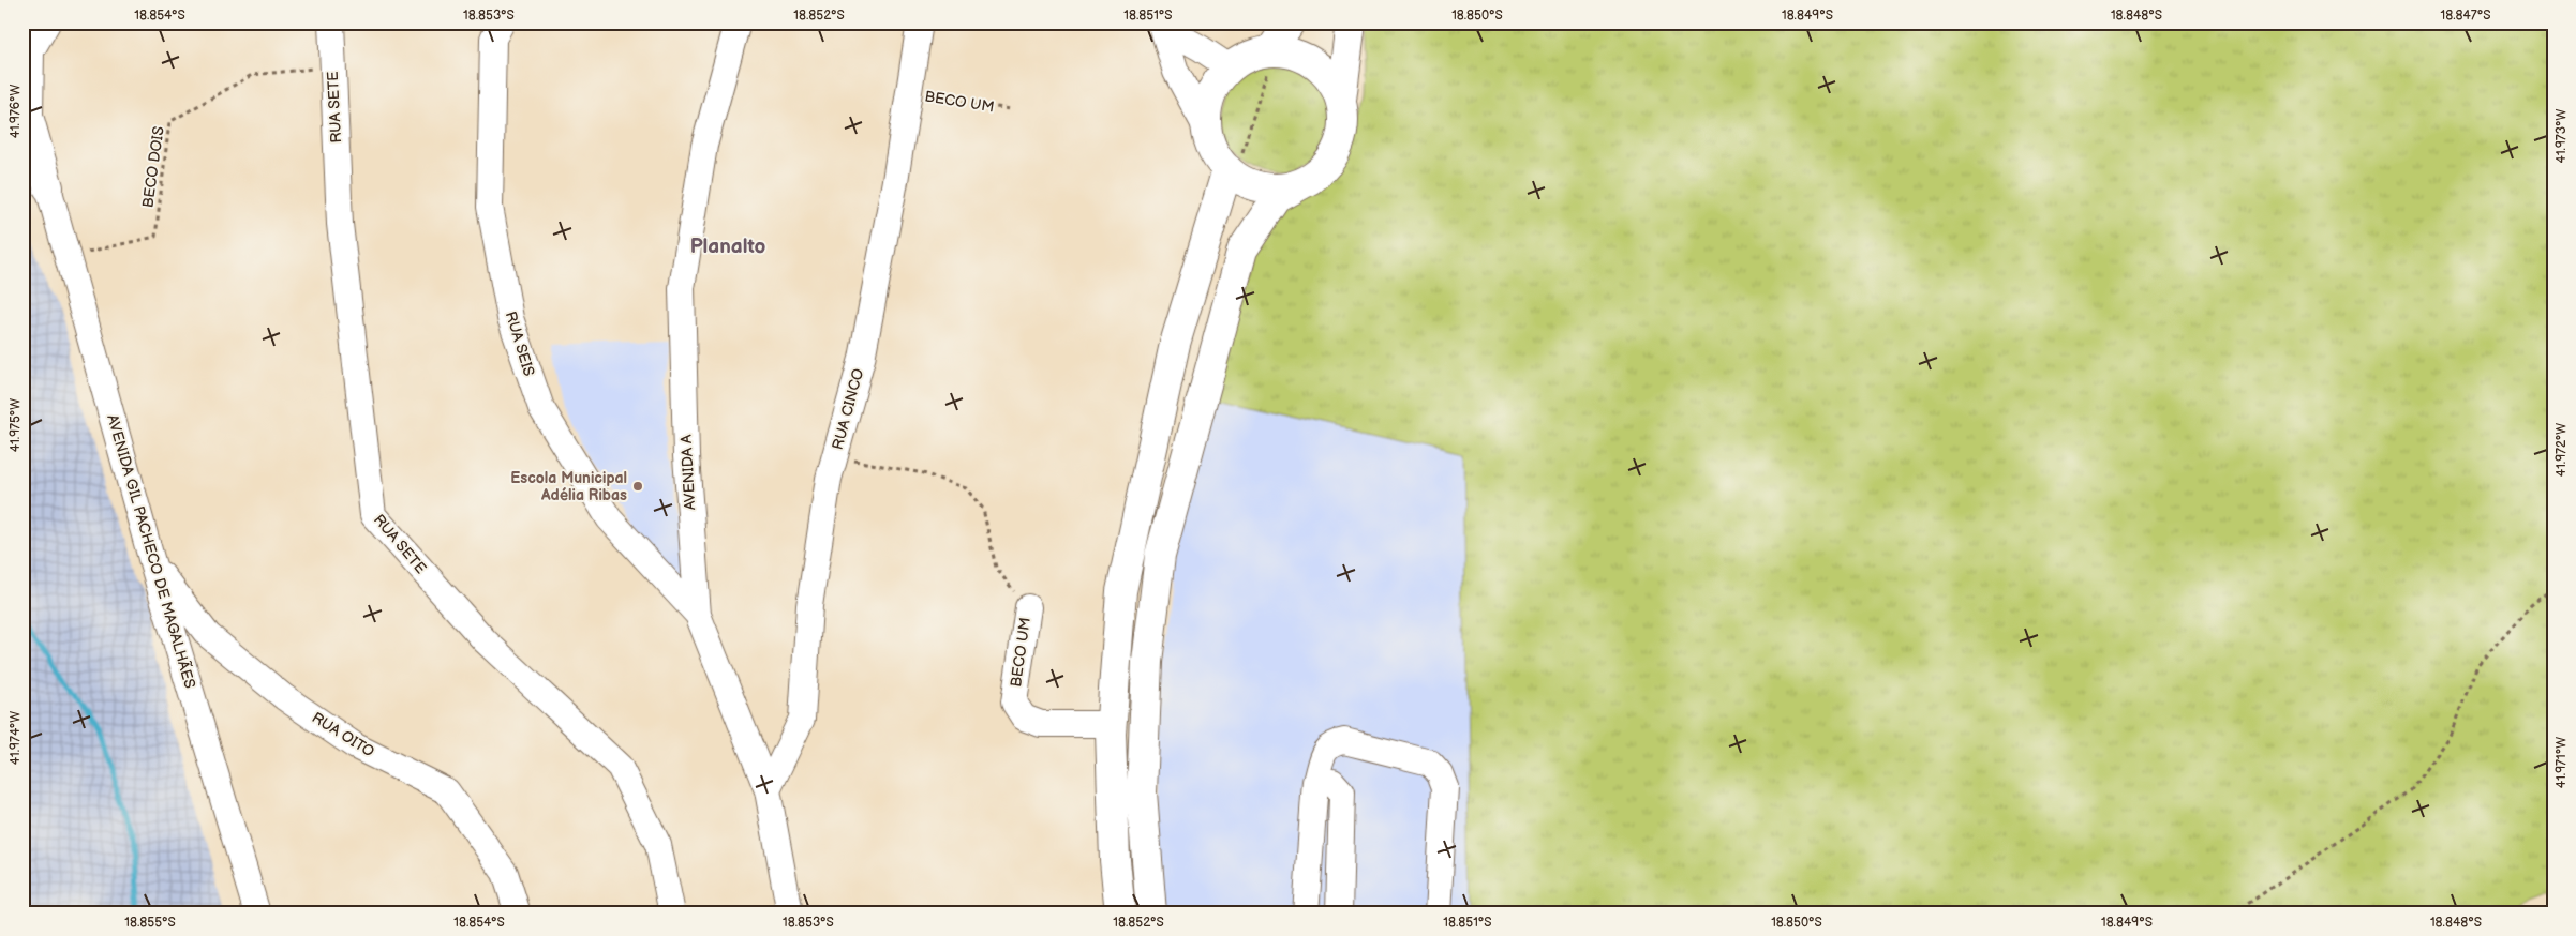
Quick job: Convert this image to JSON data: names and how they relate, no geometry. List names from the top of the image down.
{
  "streets": {
    "street": [
      "BECO UM",
      "RUA SETE",
      "RUA SEIS",
      "RUA CINCO",
      "AVENIDA A",
      "AVENIDA GIL PACHECO DE MAGALHÃES",
      "RUA OITO"
    ],
    "path": ["BECO DOIS"]
  },
  "crossings": [
    ["BECO UM", "RUA CINCO"],
    ["RUA SETE", "BECO DOIS"],
    ["BECO DOIS", "AVENIDA GIL PACHECO DE MAGALHÃES"],
    ["RUA SEIS", "AVENIDA A"],
    ["RUA CINCO", "AVENIDA A"],
    ["AVENIDA GIL PACHECO DE MAGALHÃES", "RUA OITO"]
  ],
  "districts": ["Planalto"],
  "places": ["Escola Municipal Adélia Ribas"],
  "coordinates": [
    "18.854°S",
    "18.853°S",
    "18.852°S",
    "18.851°S",
    "18.850°S",
    "18.849°S",
    "18.848°S",
    "18.847°S",
    "41.976°W",
    "41.973°W",
    "41.975°W",
    "41.972°W",
    "41.974°W",
    "41.971°W",
    "18.855°S"
  ]
}
